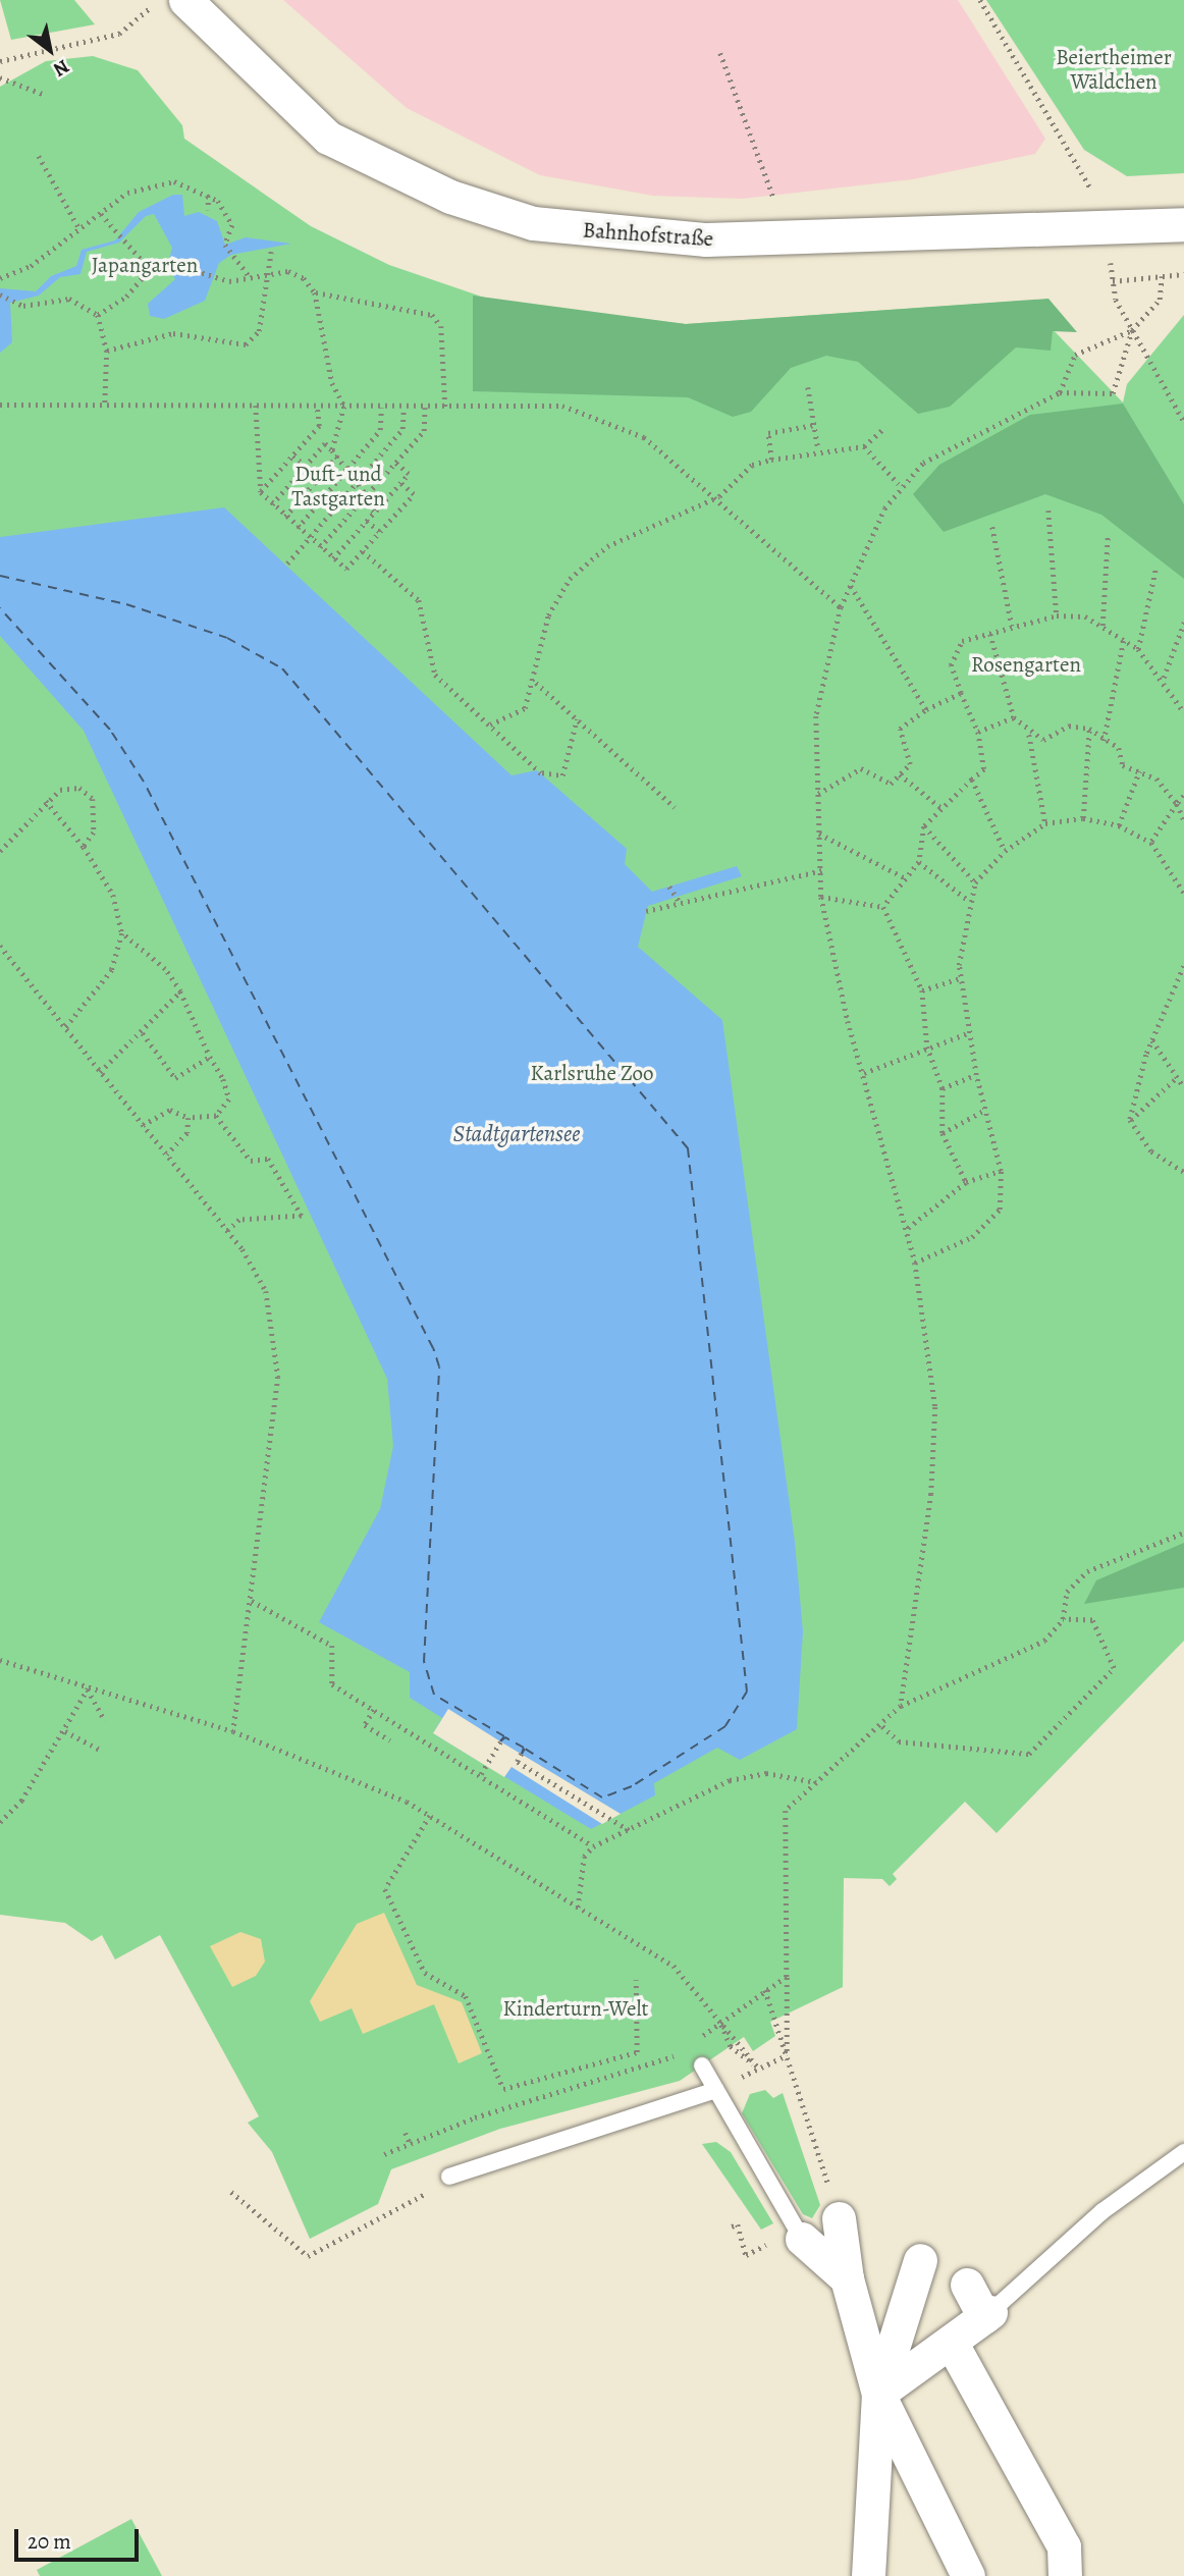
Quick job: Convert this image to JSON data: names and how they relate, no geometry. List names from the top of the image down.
{
  "streets": {
    "street": ["Bahnhofstraße"]
  },
  "water": ["Stadtgartensee"],
  "parks": [
    "Beiertheimer Wäldchen",
    "Japangarten",
    "Duft- und Tastgarten",
    "Rosengarten",
    "Karlsruhe Zoo",
    "Kinderturn-Welt"
  ],
  "scale_bar": "20 m",
  "north": "bottom right"
}
